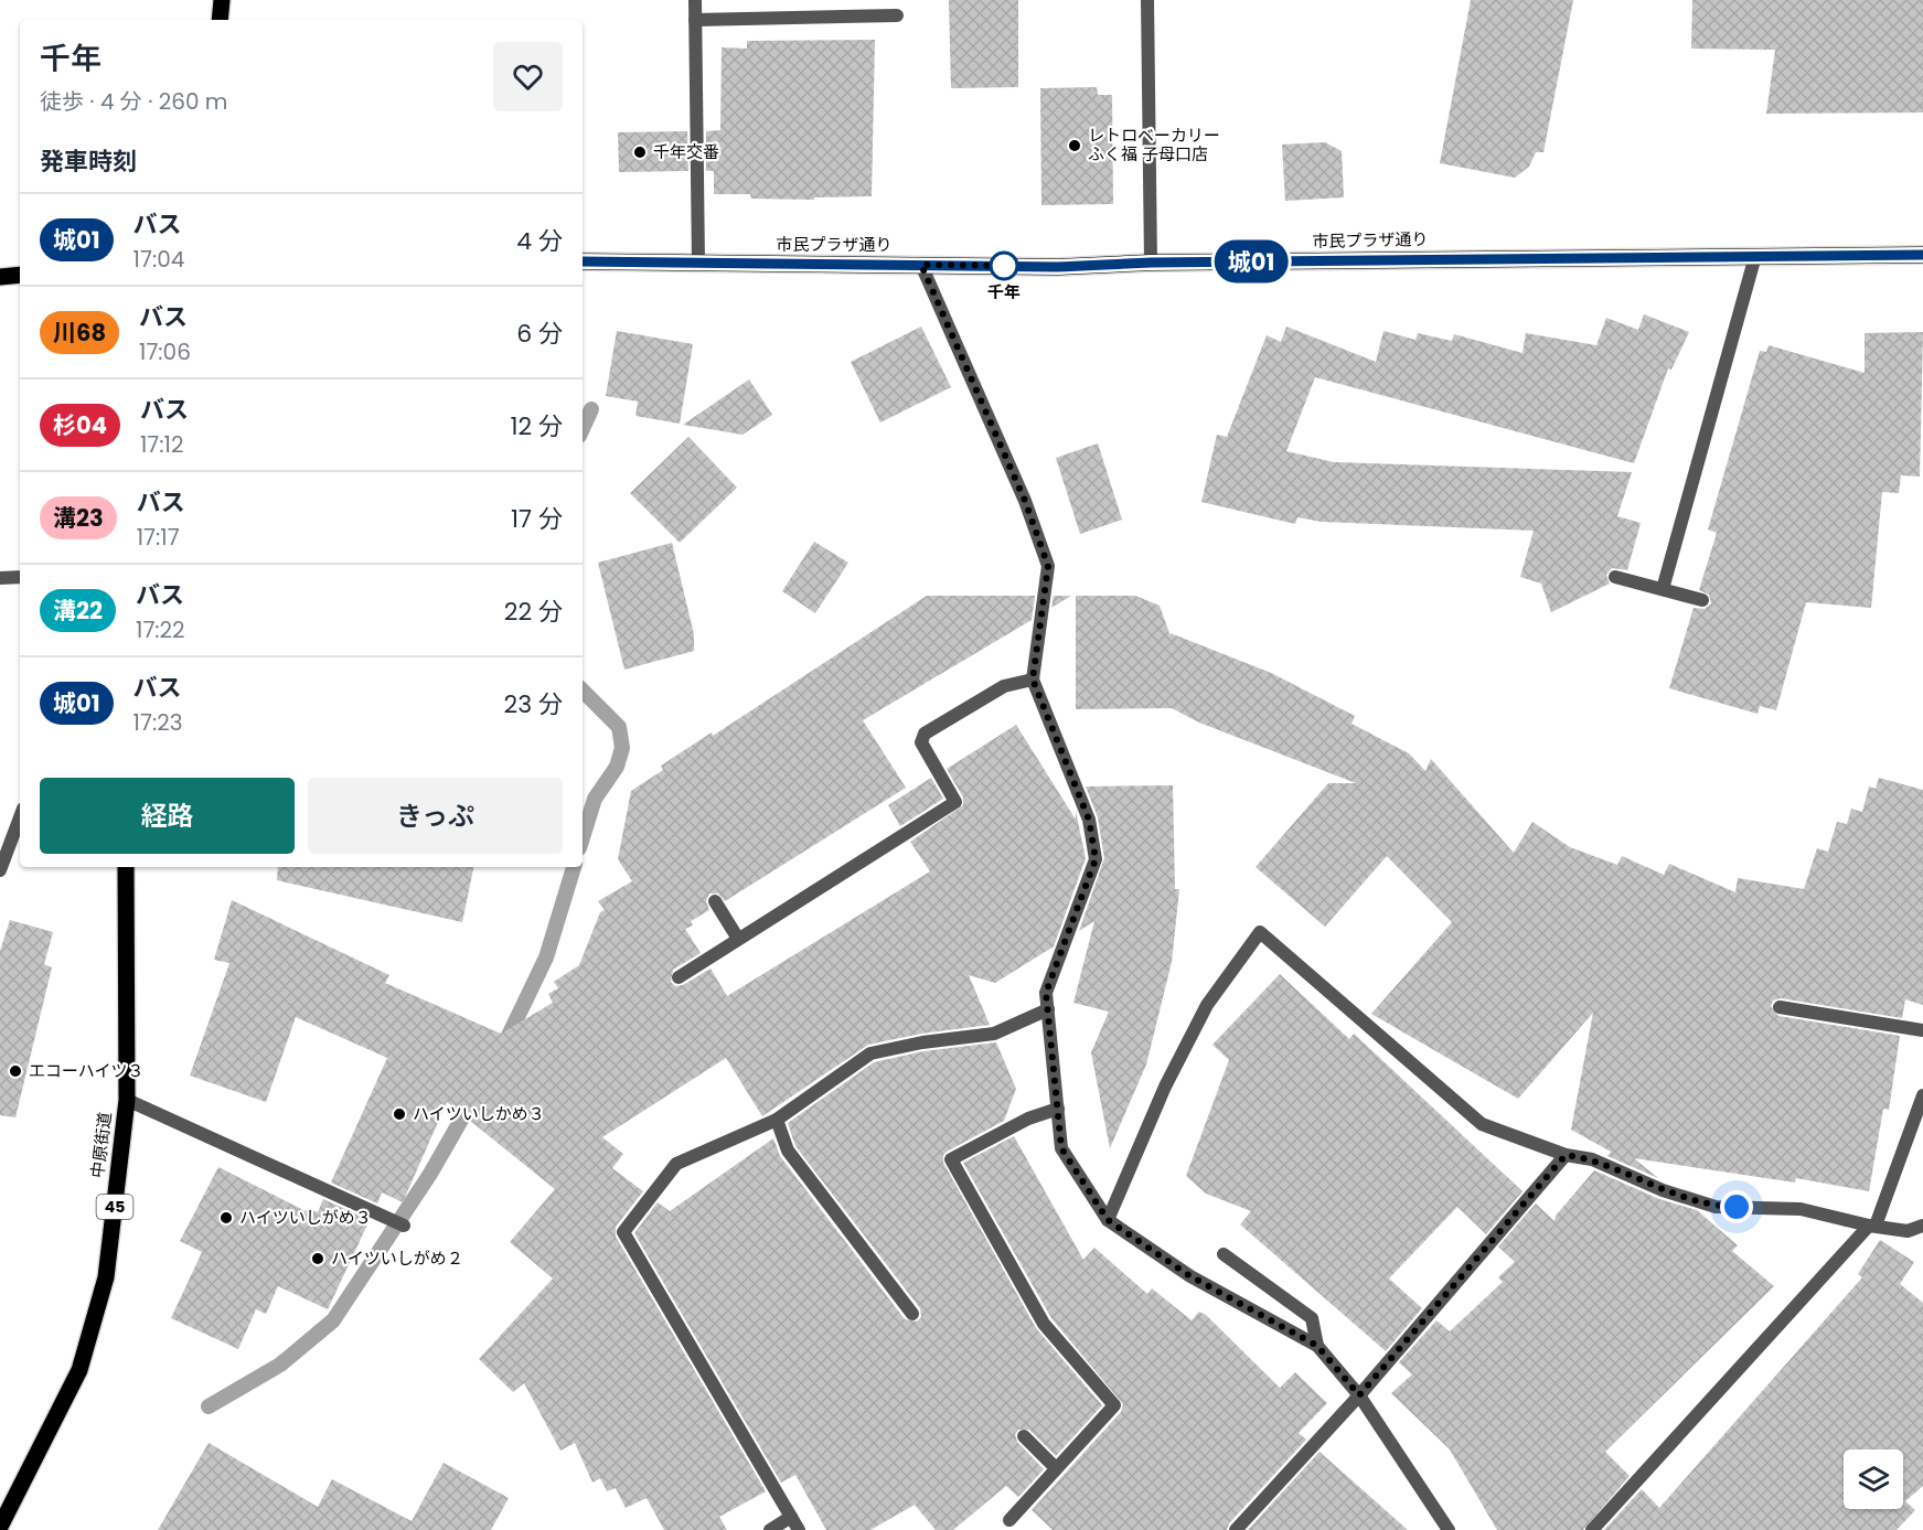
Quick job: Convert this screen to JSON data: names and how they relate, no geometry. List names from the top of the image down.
{
  "streets": {
    "main road": ["市民プラザ通り", "中原街道", "45"]
  },
  "places": [
    "レトロベーカリー ふく福 子母口店",
    "千年交番",
    "千年",
    "エコーハイツ３",
    "ハイツいしかめ３",
    "ハイツいしがめ３",
    "ハイツいしがめ２"
  ],
  "lines": ["bus line 城01"],
  "page": {
    "on_map": "城01",
    "heading": [
      ["千年", "徒歩 · 4 分 · 260 m"],
      "発車時刻"
    ],
    "list": [
      {
        "mark": "城01",
        "name": "バス",
        "note": "17:04",
        "value": "4 分"
      },
      {
        "mark": "川68",
        "name": "バス",
        "note": "17:06",
        "value": "6 分"
      },
      {
        "mark": "杉04",
        "name": "バス",
        "note": "17:12",
        "value": "12 分"
      },
      {
        "mark": "溝23",
        "name": "バス",
        "note": "17:17",
        "value": "17 分"
      },
      {
        "mark": "溝22",
        "name": "バス",
        "note": "17:22",
        "value": "22 分"
      },
      {
        "mark": "城01",
        "name": "バス",
        "note": "17:23",
        "value": "23 分"
      }
    ],
    "buttons": ["経路", "きっぷ"]
  }
}
